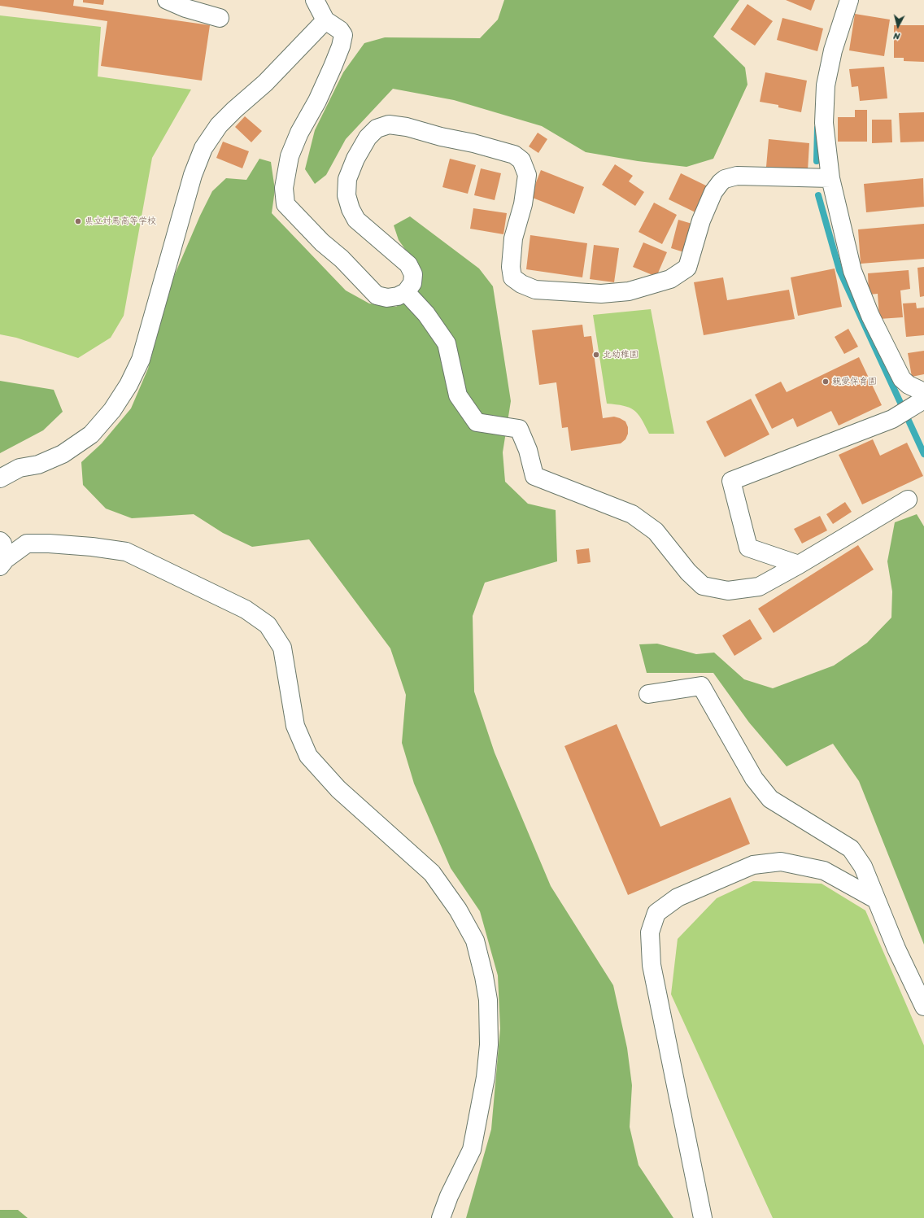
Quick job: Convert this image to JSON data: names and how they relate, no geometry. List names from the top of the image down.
{
  "places": ["県立対馬高等学校", "北幼稚園", "親愛保育園"],
  "north": "bottom"
}
